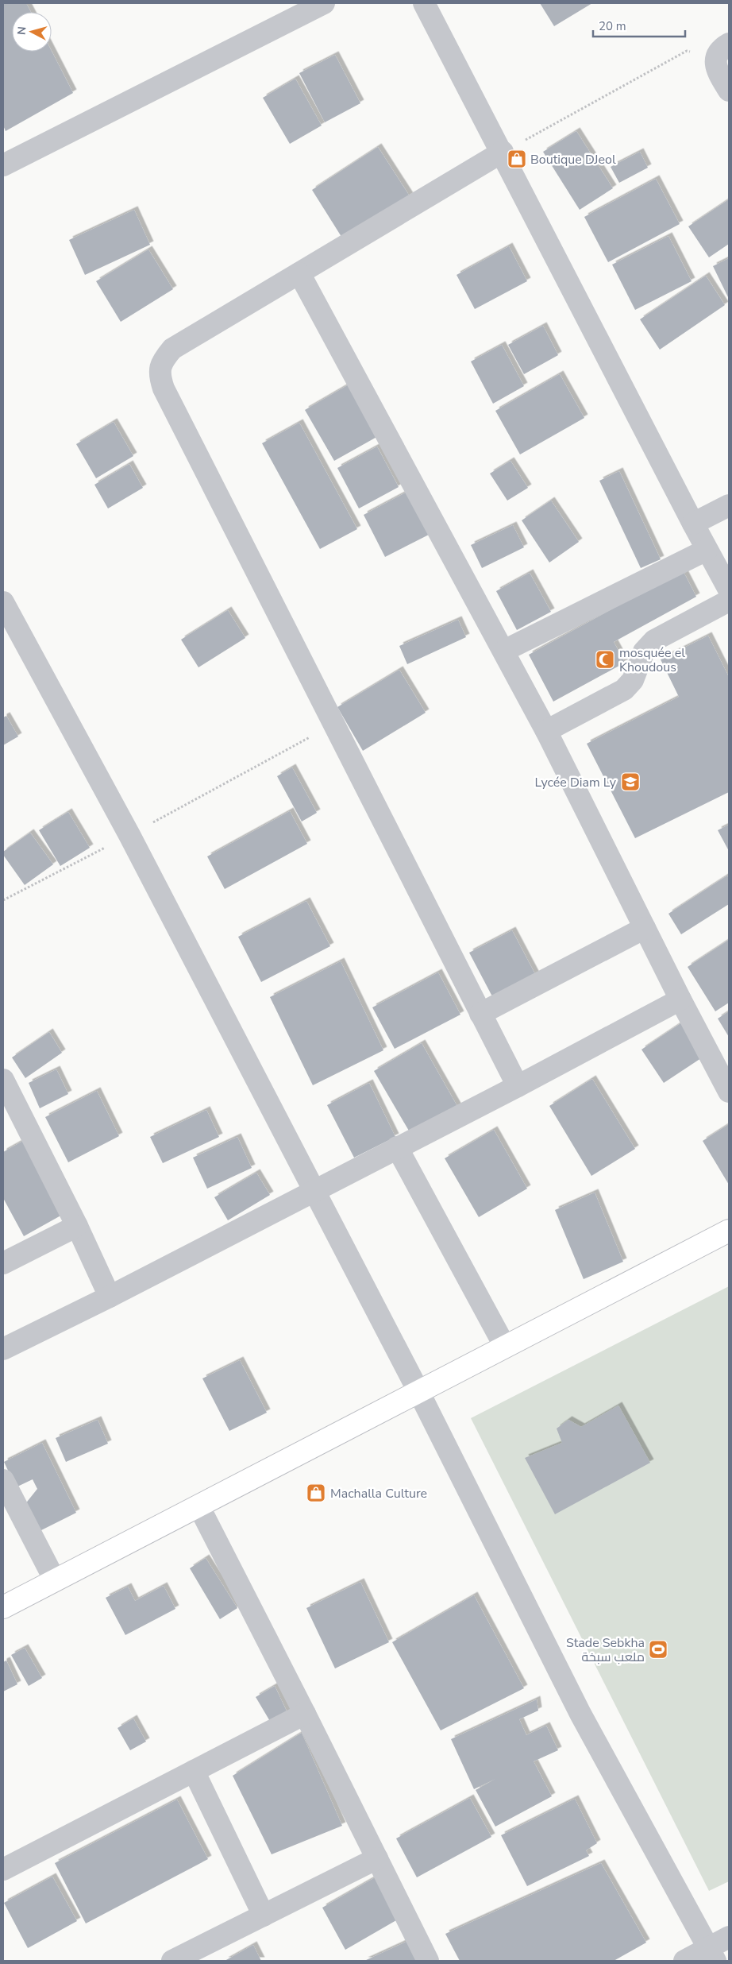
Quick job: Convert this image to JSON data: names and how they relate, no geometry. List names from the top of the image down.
{
  "places": {
    "shop": ["Boutique DJeol", "Machalla Culture"],
    "mosque": ["mosquée el Khoudous"],
    "school or university": ["Lycée Diam Ly"],
    "sports": ["Stade Sebkha ملعب سبخة"]
  },
  "scale_bar": "20 m",
  "north": "left"
}
